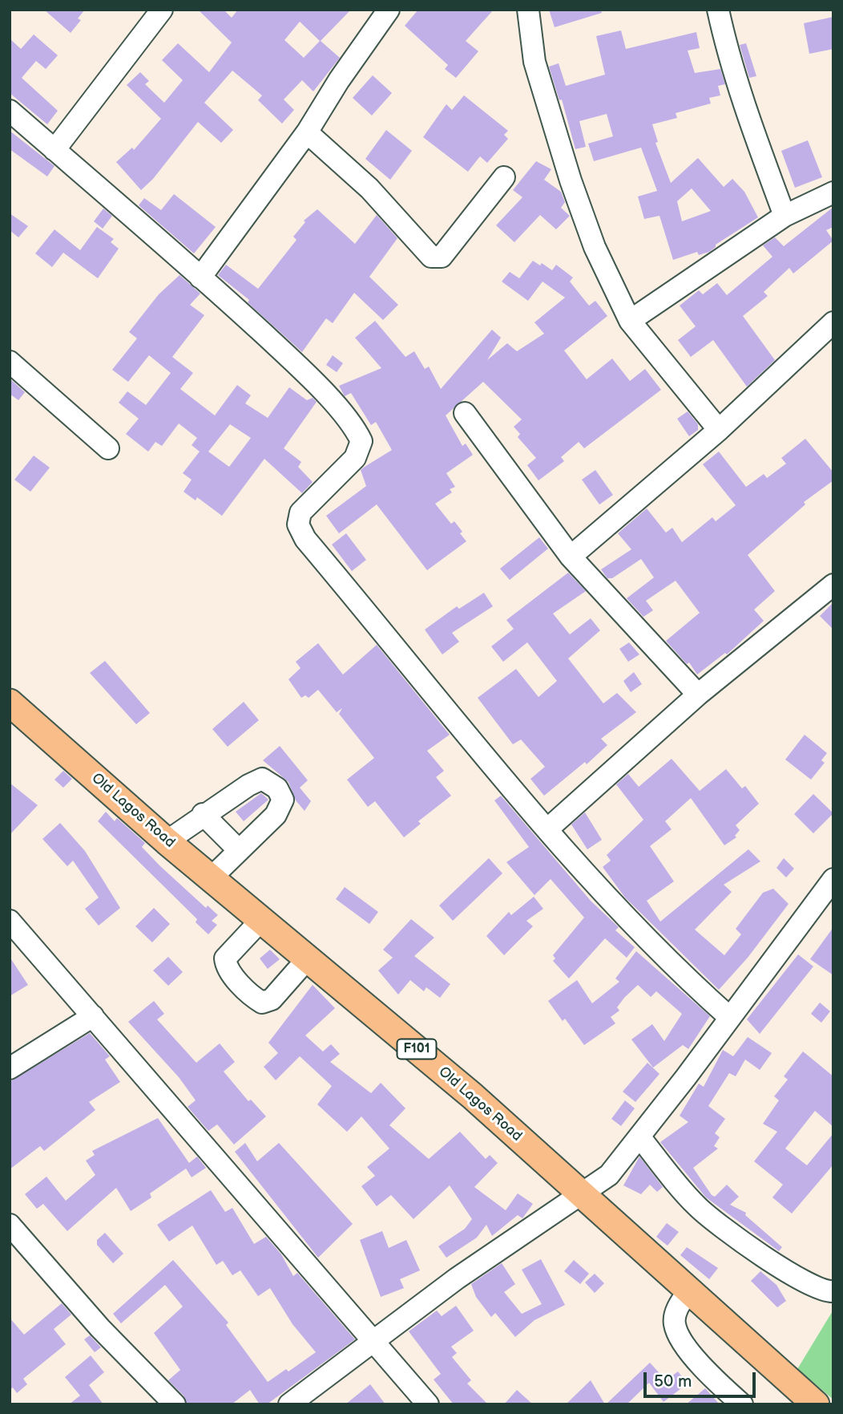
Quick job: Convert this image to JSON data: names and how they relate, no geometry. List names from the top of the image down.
{
  "streets": {
    "main road": ["Old Lagos Road", "F101"]
  },
  "scale_bar": "50 m"
}
